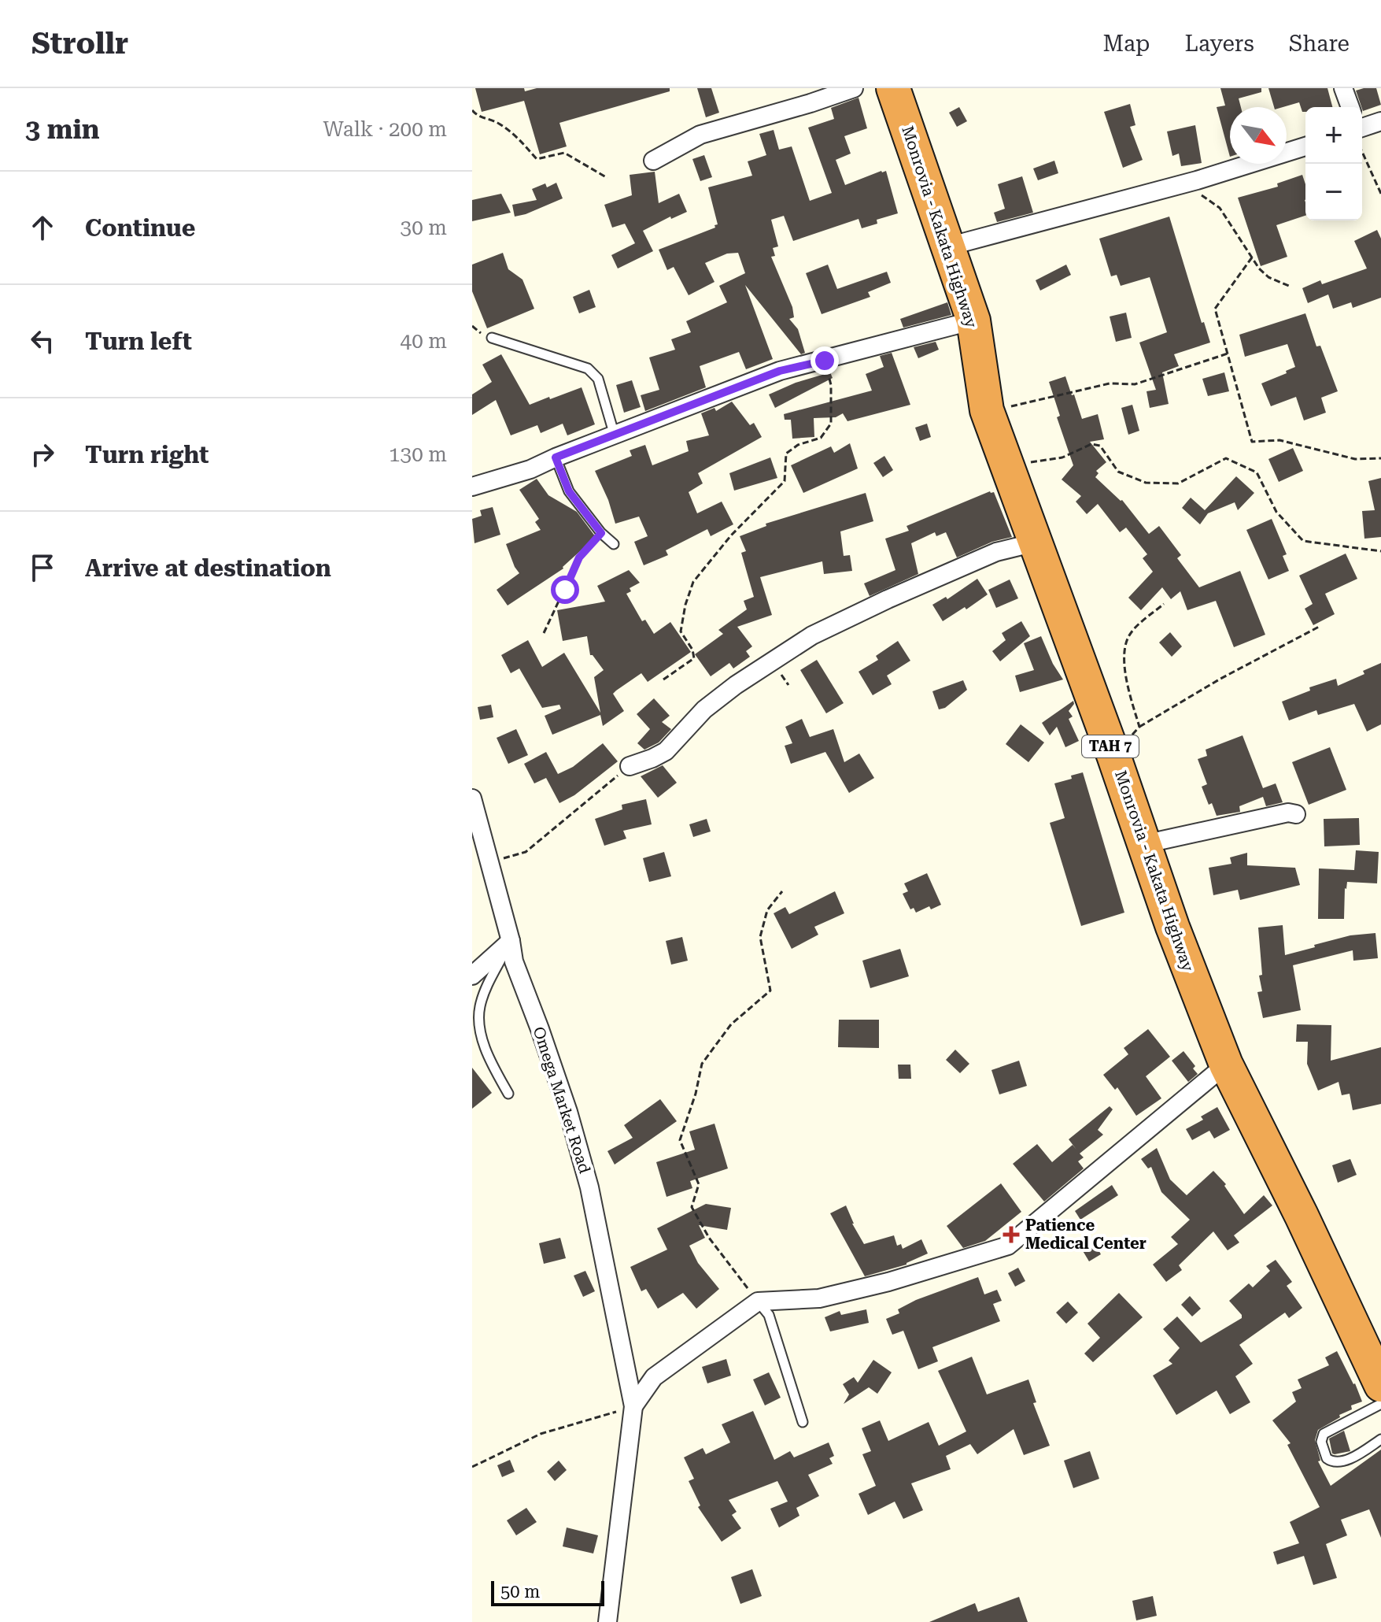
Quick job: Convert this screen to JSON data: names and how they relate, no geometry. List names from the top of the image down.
{
  "streets": {
    "highway": ["Monrovia - Kakata Highway", "TAH 7"],
    "street": ["Omega Market Road"]
  },
  "places": {
    "health": ["Patience Medical Center"]
  },
  "scale_bar": "50 m",
  "north": "bottom right",
  "page": {
    "header": "Strollr",
    "nav": ["Map", "Layers", "Share"],
    "heading": ["3 min", "Walk · 200 m"],
    "map_buttons": ["+", "−"],
    "list": [
      ["Continue", "30 m"],
      ["Turn left", "40 m"],
      ["Turn right", "130 m"],
      "Arrive at destination"
    ],
    "scale": "50 m"
  }
}
